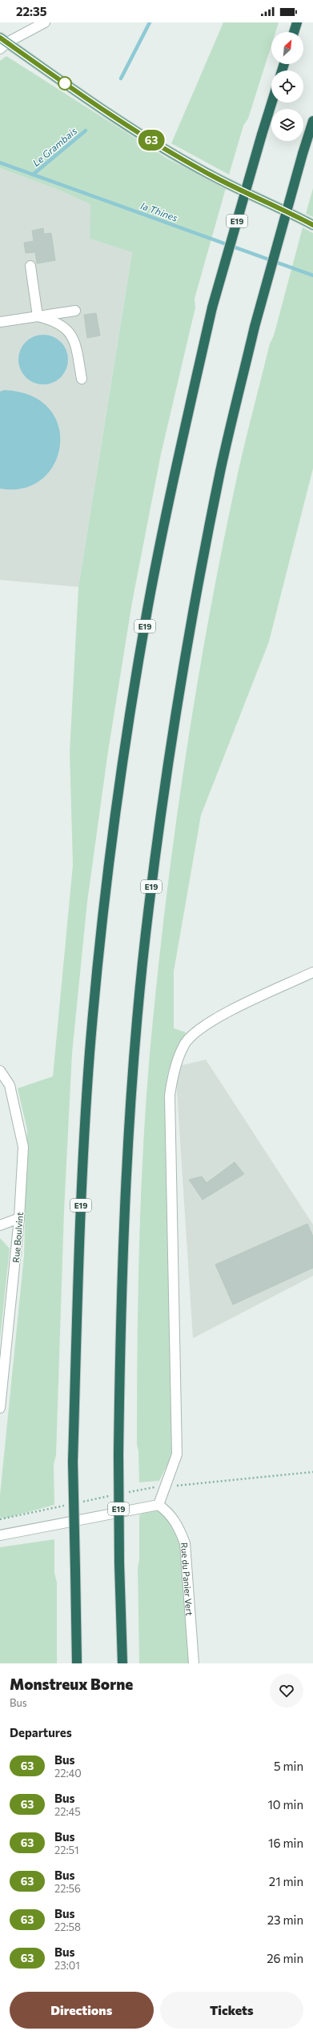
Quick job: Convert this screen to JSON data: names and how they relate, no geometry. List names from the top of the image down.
{
  "streets": {
    "highway": ["E19"],
    "street": ["Rue Boulvint", "Rue du Panier Vert"]
  },
  "water": ["Le Grambais", "la Thines"],
  "lines": ["bus line 63"],
  "north": "top right",
  "page": {
    "status": "22:35",
    "on_map": "63",
    "heading": [
      ["Monstreux Borne", "Bus"],
      "Departures"
    ],
    "list": [
      {
        "mark": "63",
        "name": "Bus",
        "note": "22:40",
        "value": "5 min"
      },
      {
        "mark": "63",
        "name": "Bus",
        "note": "22:45",
        "value": "10 min"
      },
      {
        "mark": "63",
        "name": "Bus",
        "note": "22:51",
        "value": "16 min"
      },
      {
        "mark": "63",
        "name": "Bus",
        "note": "22:56",
        "value": "21 min"
      },
      {
        "mark": "63",
        "name": "Bus",
        "note": "22:58",
        "value": "23 min"
      },
      {
        "mark": "63",
        "name": "Bus",
        "note": "23:01",
        "value": "26 min"
      }
    ],
    "buttons": ["Directions", "Tickets"]
  }
}
